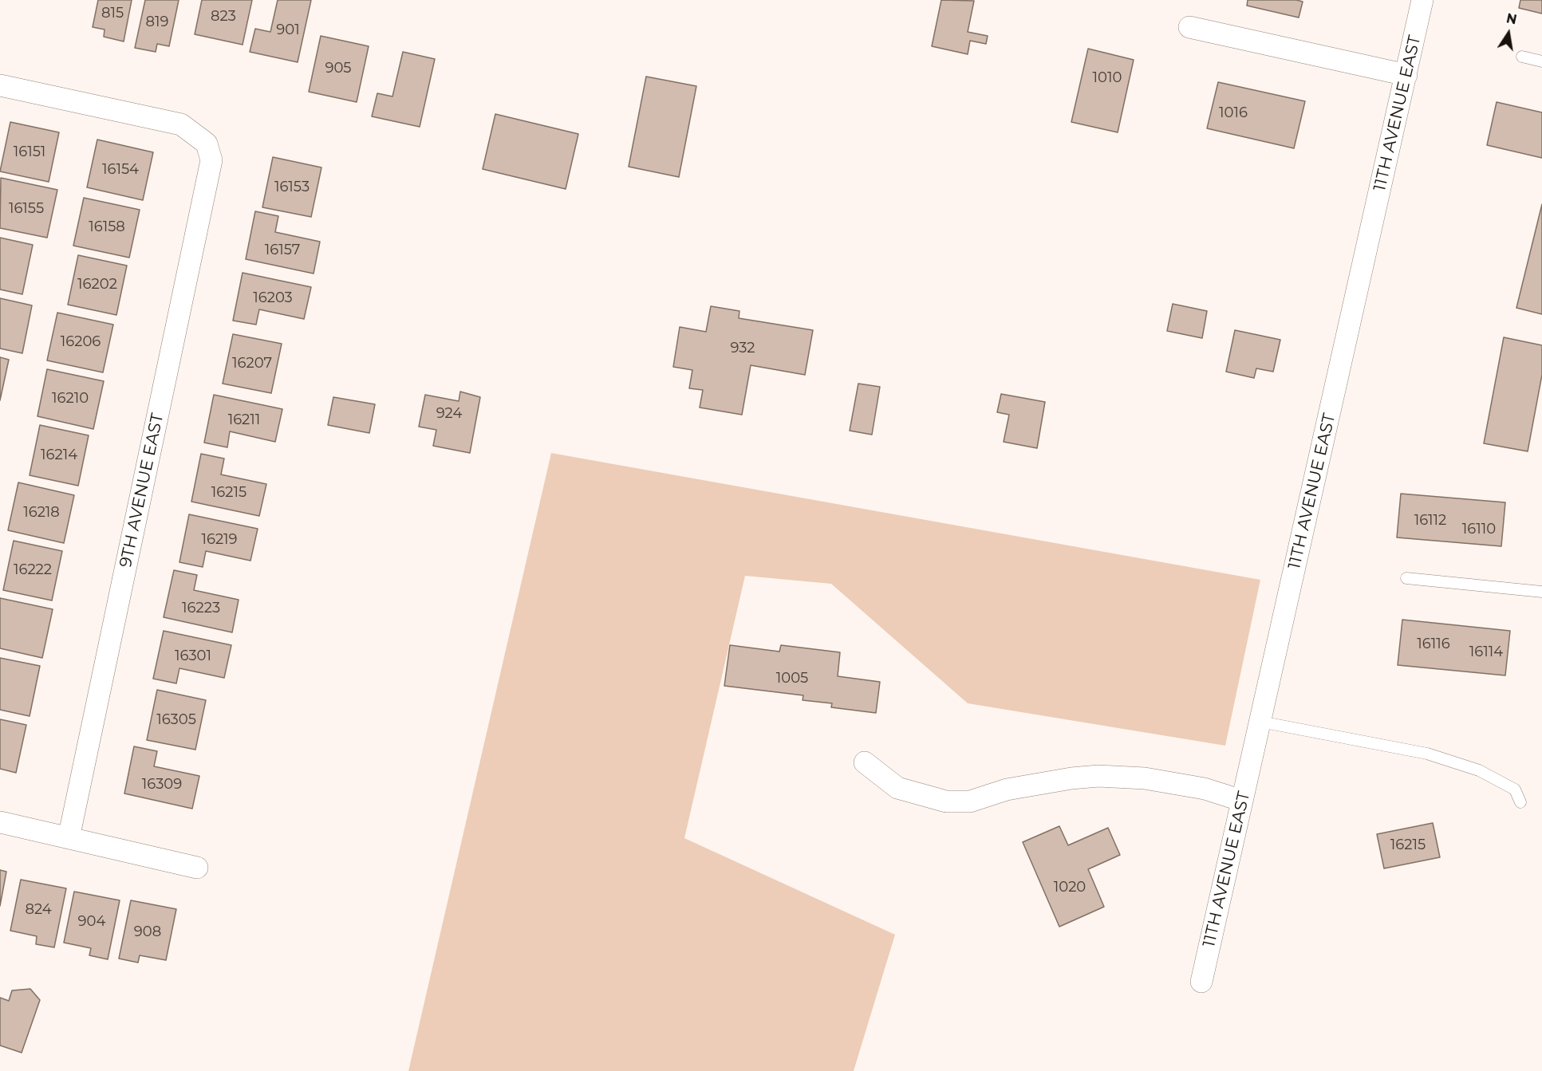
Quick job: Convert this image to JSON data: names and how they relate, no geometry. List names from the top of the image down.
{
  "streets": {
    "street": ["11TH AVENUE EAST", "9TH AVENUE EAST"]
  },
  "house_numbers": [
    "815",
    "823",
    "819",
    "901",
    "905",
    "1010",
    "1016",
    "16151",
    "16154",
    "16153",
    "16155",
    "16158",
    "16157",
    "16202",
    "16203",
    "16206",
    "932",
    "16207",
    "16210",
    "924",
    "16211",
    "16214",
    "16215",
    "16218",
    "16112",
    "16110",
    "16219",
    "16222",
    "16223",
    "16116",
    "16114",
    "16301",
    "1005",
    "16305",
    "16309",
    "16215",
    "1020",
    "824",
    "904",
    "908"
  ],
  "north": "top"
}
